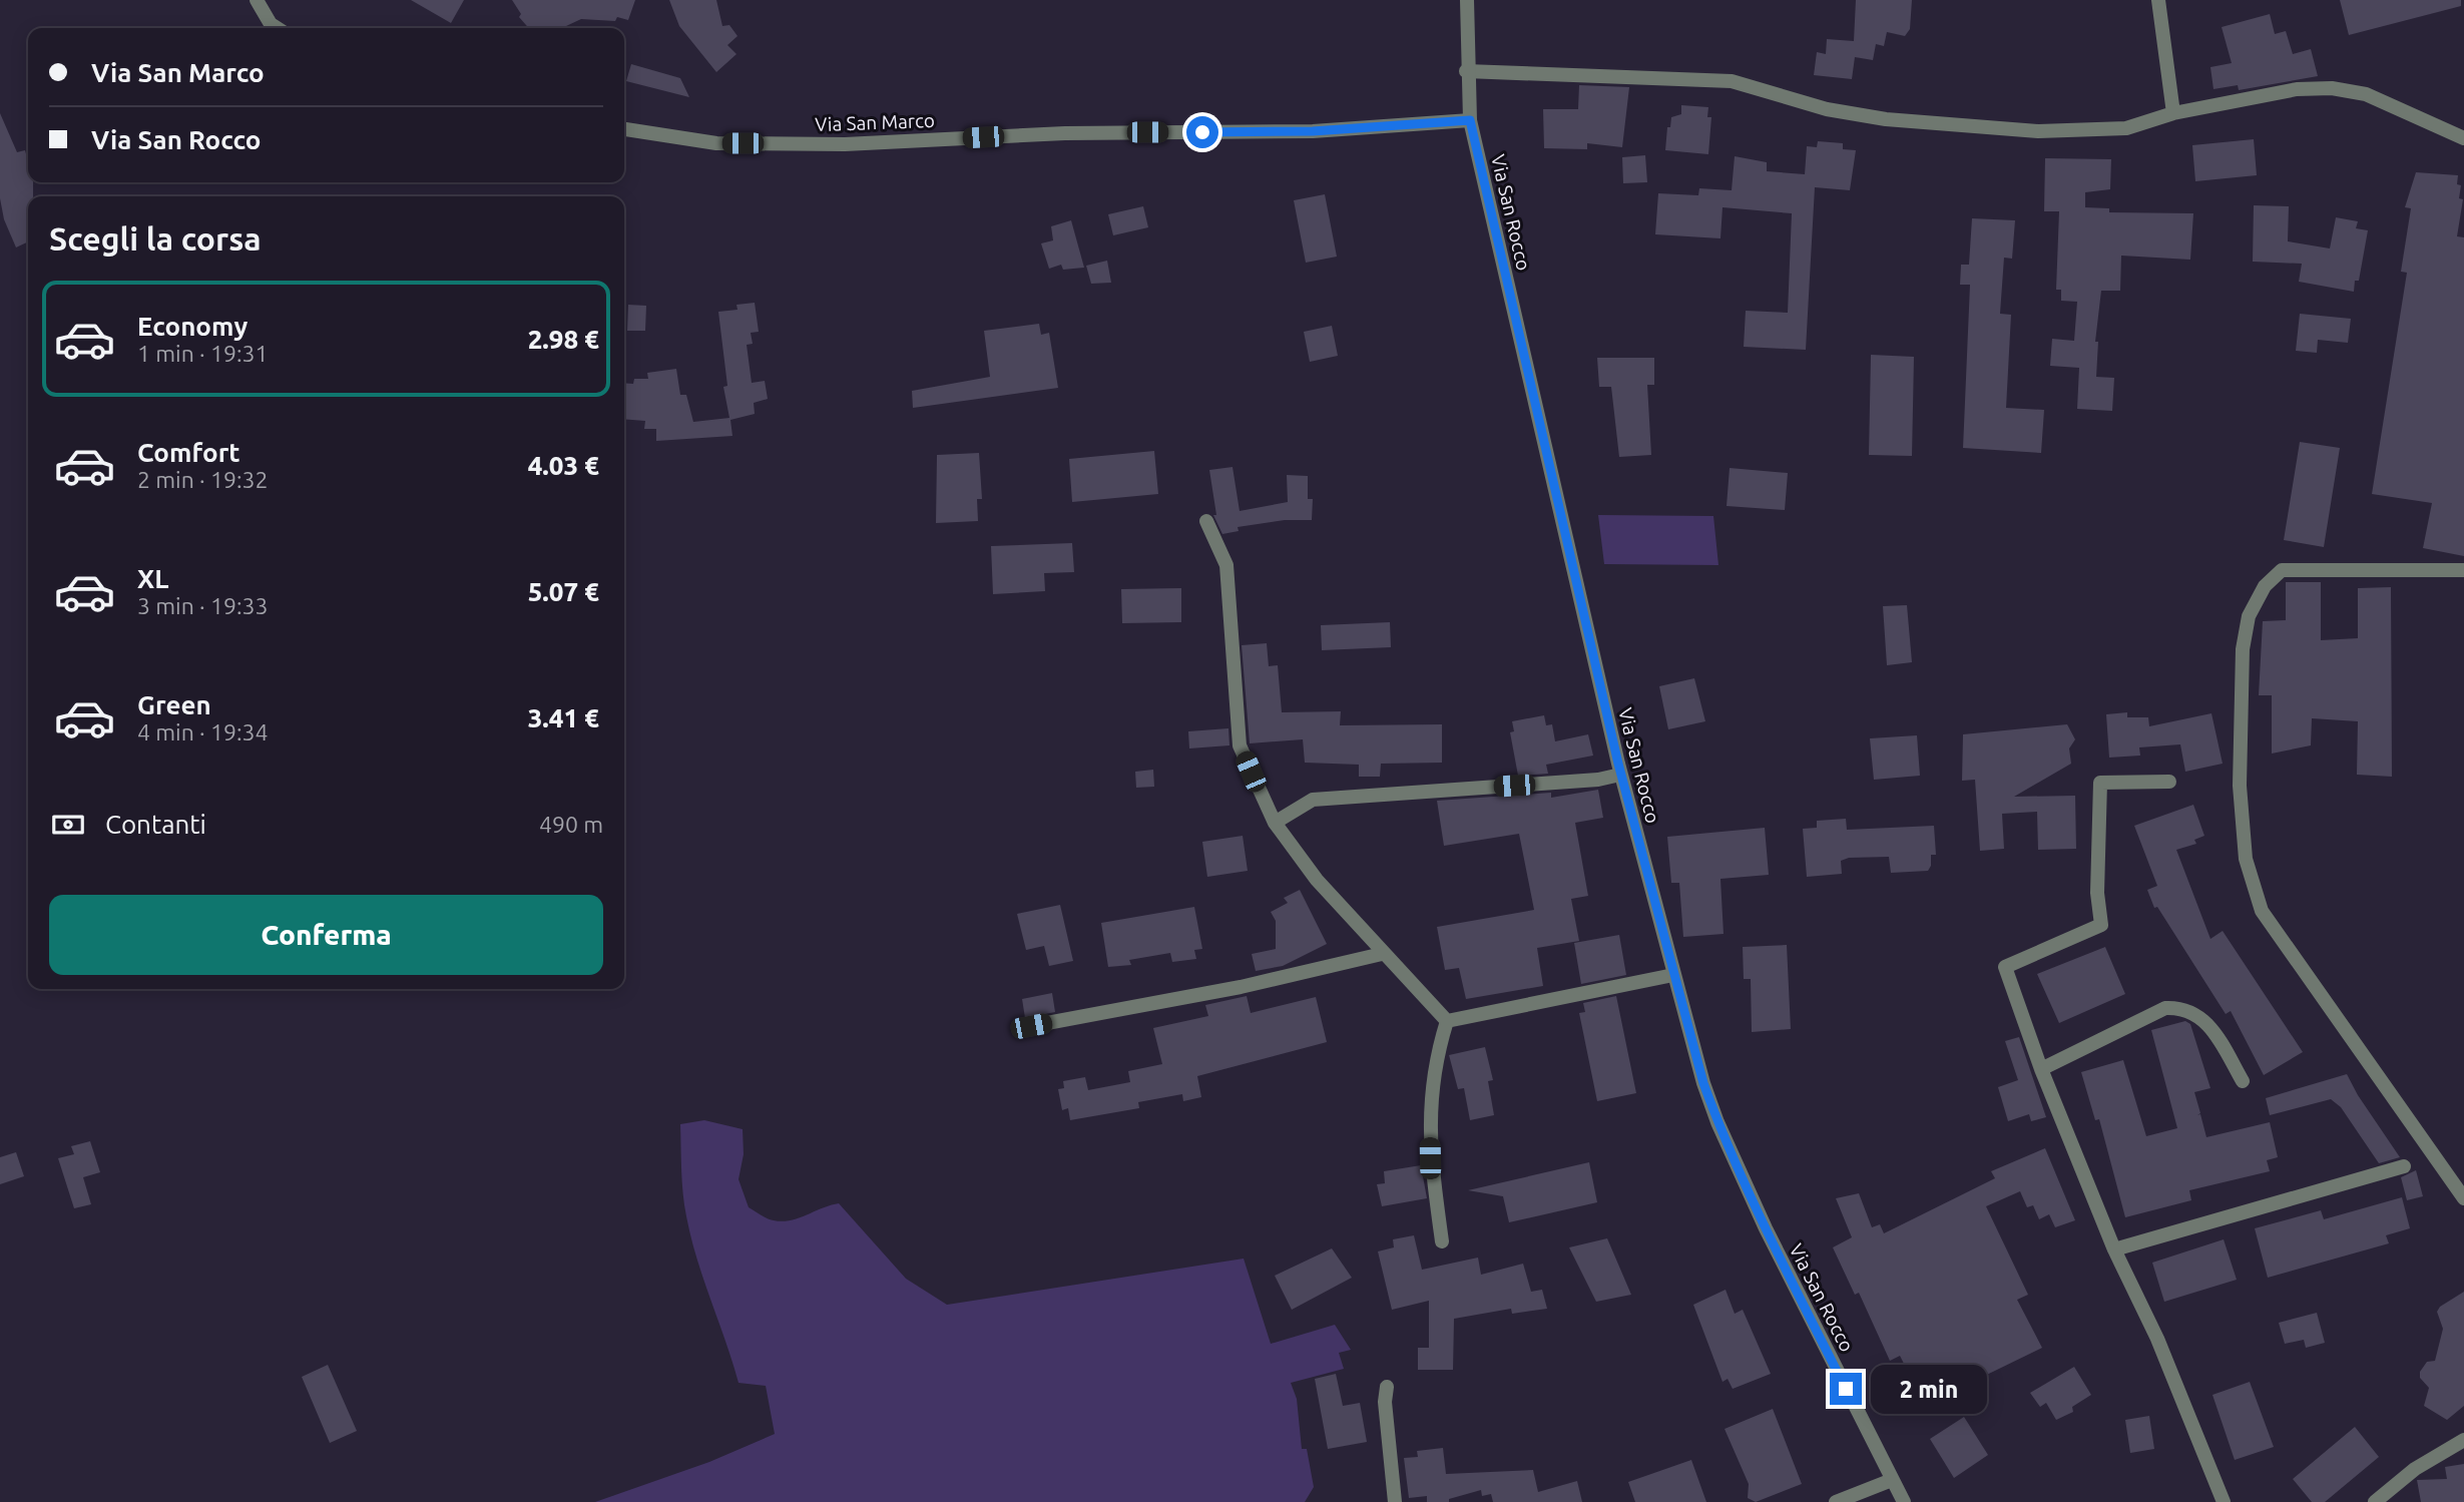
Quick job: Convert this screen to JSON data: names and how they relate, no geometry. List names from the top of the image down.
{
  "streets": {
    "street": ["Via San Marco", "Via San Rocco"]
  },
  "crossings": [
    ["Via San Marco", "Via San Rocco"]
  ],
  "page": {
    "banner": ["Via San Marco", "Via San Rocco"],
    "heading": "Scegli la corsa",
    "list": [
      {
        "name": "Economy",
        "note": "1 min · 19:31",
        "value": "2.98 €"
      },
      {
        "name": "Comfort",
        "note": "2 min · 19:32",
        "value": "4.03 €"
      },
      {
        "name": "XL",
        "note": "3 min · 19:33",
        "value": "5.07 €"
      },
      {
        "name": "Green",
        "note": "4 min · 19:34",
        "value": "3.41 €"
      }
    ],
    "pay": ["Contanti", "490 m"],
    "buttons": "Conferma",
    "bubble": "2 min"
  }
}
